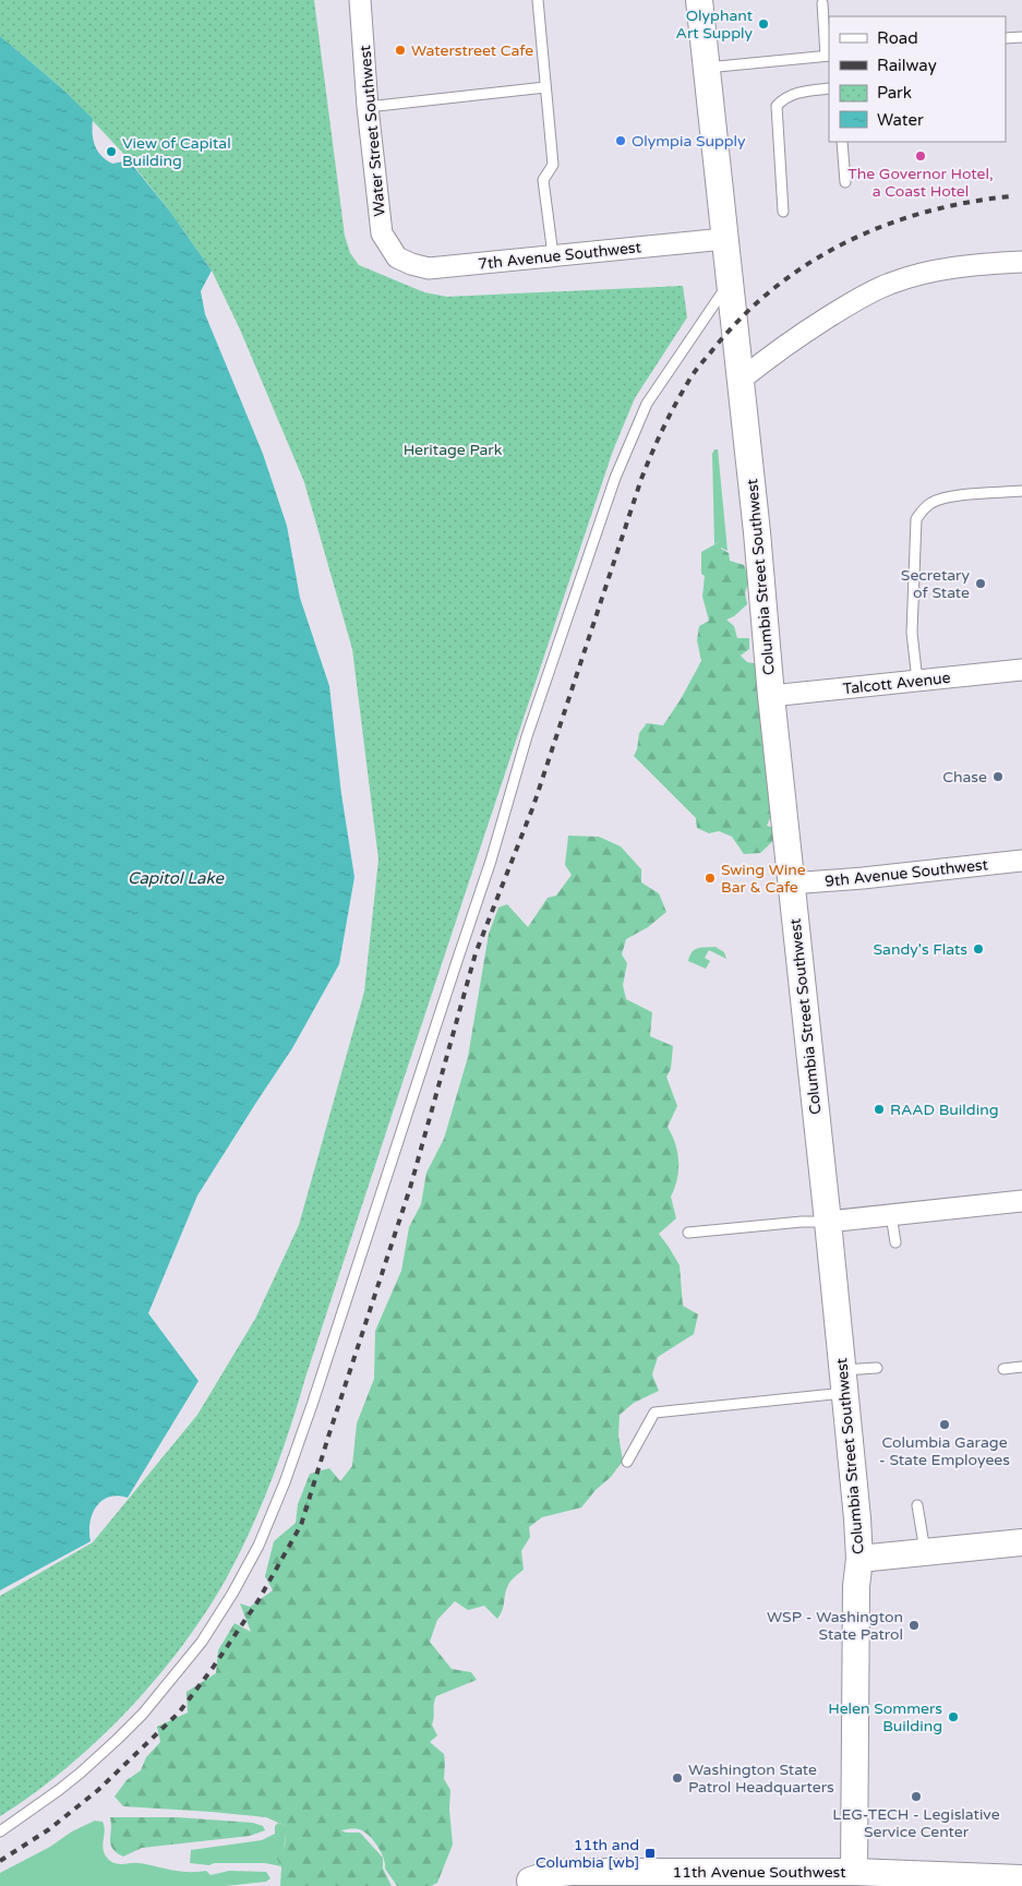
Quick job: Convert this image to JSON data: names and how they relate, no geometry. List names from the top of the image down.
{
  "streets": {
    "street": [
      "Water Street Southwest",
      "7th Avenue Southwest",
      "Columbia Street Southwest",
      "Talcott Avenue",
      "9th Avenue Southwest",
      "11th Avenue Southwest"
    ]
  },
  "crossings": [
    ["Water Street Southwest", "7th Avenue Southwest"],
    ["7th Avenue Southwest", "Columbia Street Southwest"],
    ["Columbia Street Southwest", "Talcott Avenue"],
    ["Columbia Street Southwest", "9th Avenue Southwest"],
    ["Columbia Street Southwest", "11th Avenue Southwest"]
  ],
  "water": ["Capitol Lake"],
  "parks": ["Heritage Park"],
  "places": {
    "other": [
      "Olyphant Art Supply",
      "Waterstreet Cafe",
      "Olympia Supply",
      "View of Capital Building",
      "The Governor Hotel, a Coast Hotel",
      "Secretary of State",
      "Chase",
      "Swing Wine Bar & Cafe",
      "Sandy's Flats",
      "RAAD Building",
      "Columbia Garage - State Employees",
      "WSP - Washington State Patrol",
      "Helen Sommers Building",
      "Washington State Patrol Headquarters",
      "LEG-TECH - Legislative Service Center"
    ],
    "transit": ["11th and Columbia [wb]"]
  },
  "legend": [
    "Road",
    "Railway",
    "Park",
    "Water"
  ]
}
